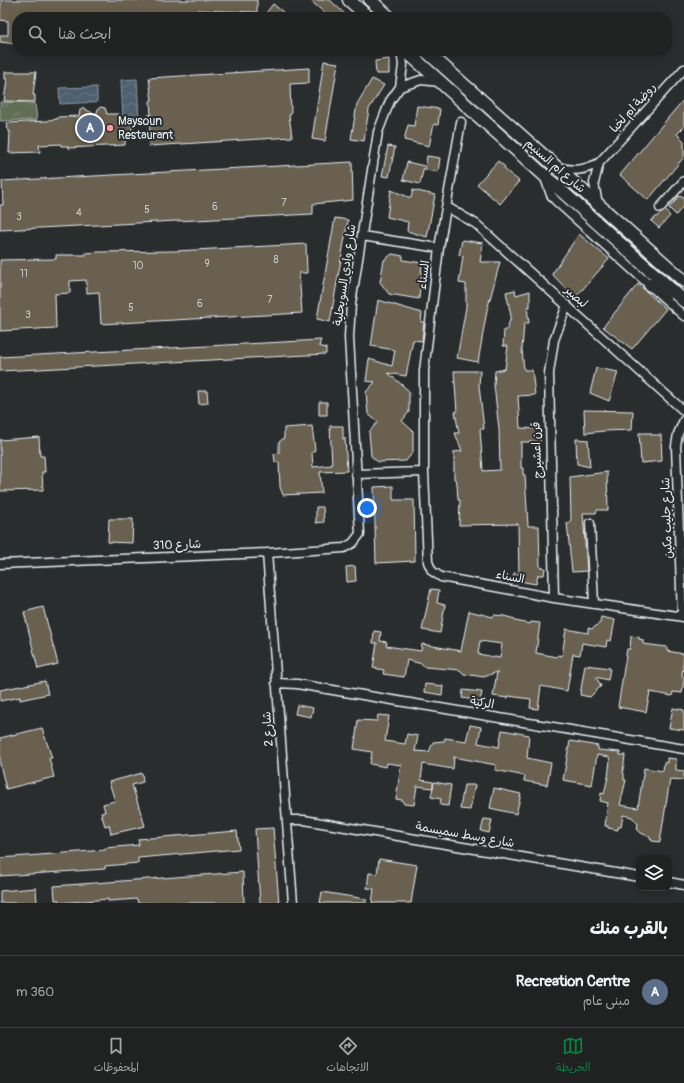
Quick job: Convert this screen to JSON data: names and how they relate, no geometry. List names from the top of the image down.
{
  "streets": {
    "main road": ["شارع ام السنيم"],
    "street": [
      "روضة ام لخبا",
      "شارع وادي السويحلية",
      "السناء",
      "لبصير",
      "قرن اعشيرج",
      "شارع جليب مكين",
      "شارع 310",
      "الركيّة",
      "شارع 2",
      "شارع وسط سميسمة"
    ]
  },
  "crossings": [
    ["روضة ام لخبا", "شارع ام السنيم"],
    ["شارع وادي السويحلية", "السناء"],
    ["شارع وادي السويحلية", "شارع 310"],
    ["السناء", "لبصير"],
    ["السناء", "قرن اعشيرج"],
    ["السناء", "شارع جليب مكين"],
    ["لبصير", "قرن اعشيرج"],
    ["شارع 310", "شارع 2"],
    ["الركيّة", "شارع 2"],
    ["شارع 2", "شارع وسط سميسمة"]
  ],
  "places": ["Maysoun Restaurant"],
  "house_numbers": [
    "7",
    "6",
    "5",
    "4",
    "3",
    "8",
    "9",
    "10",
    "11",
    "7",
    "6",
    "5",
    "3"
  ],
  "page": {
    "search": "ابحث هنا",
    "pins": "A",
    "heading": "بالقرب منك",
    "list": [
      {
        "mark": "A",
        "name": "Recreation Centre",
        "note": "مبنى عام",
        "value": "360 m"
      }
    ],
    "nav": ["الخريطة", "الاتجاهات", "المحفوظات"]
  }
}
